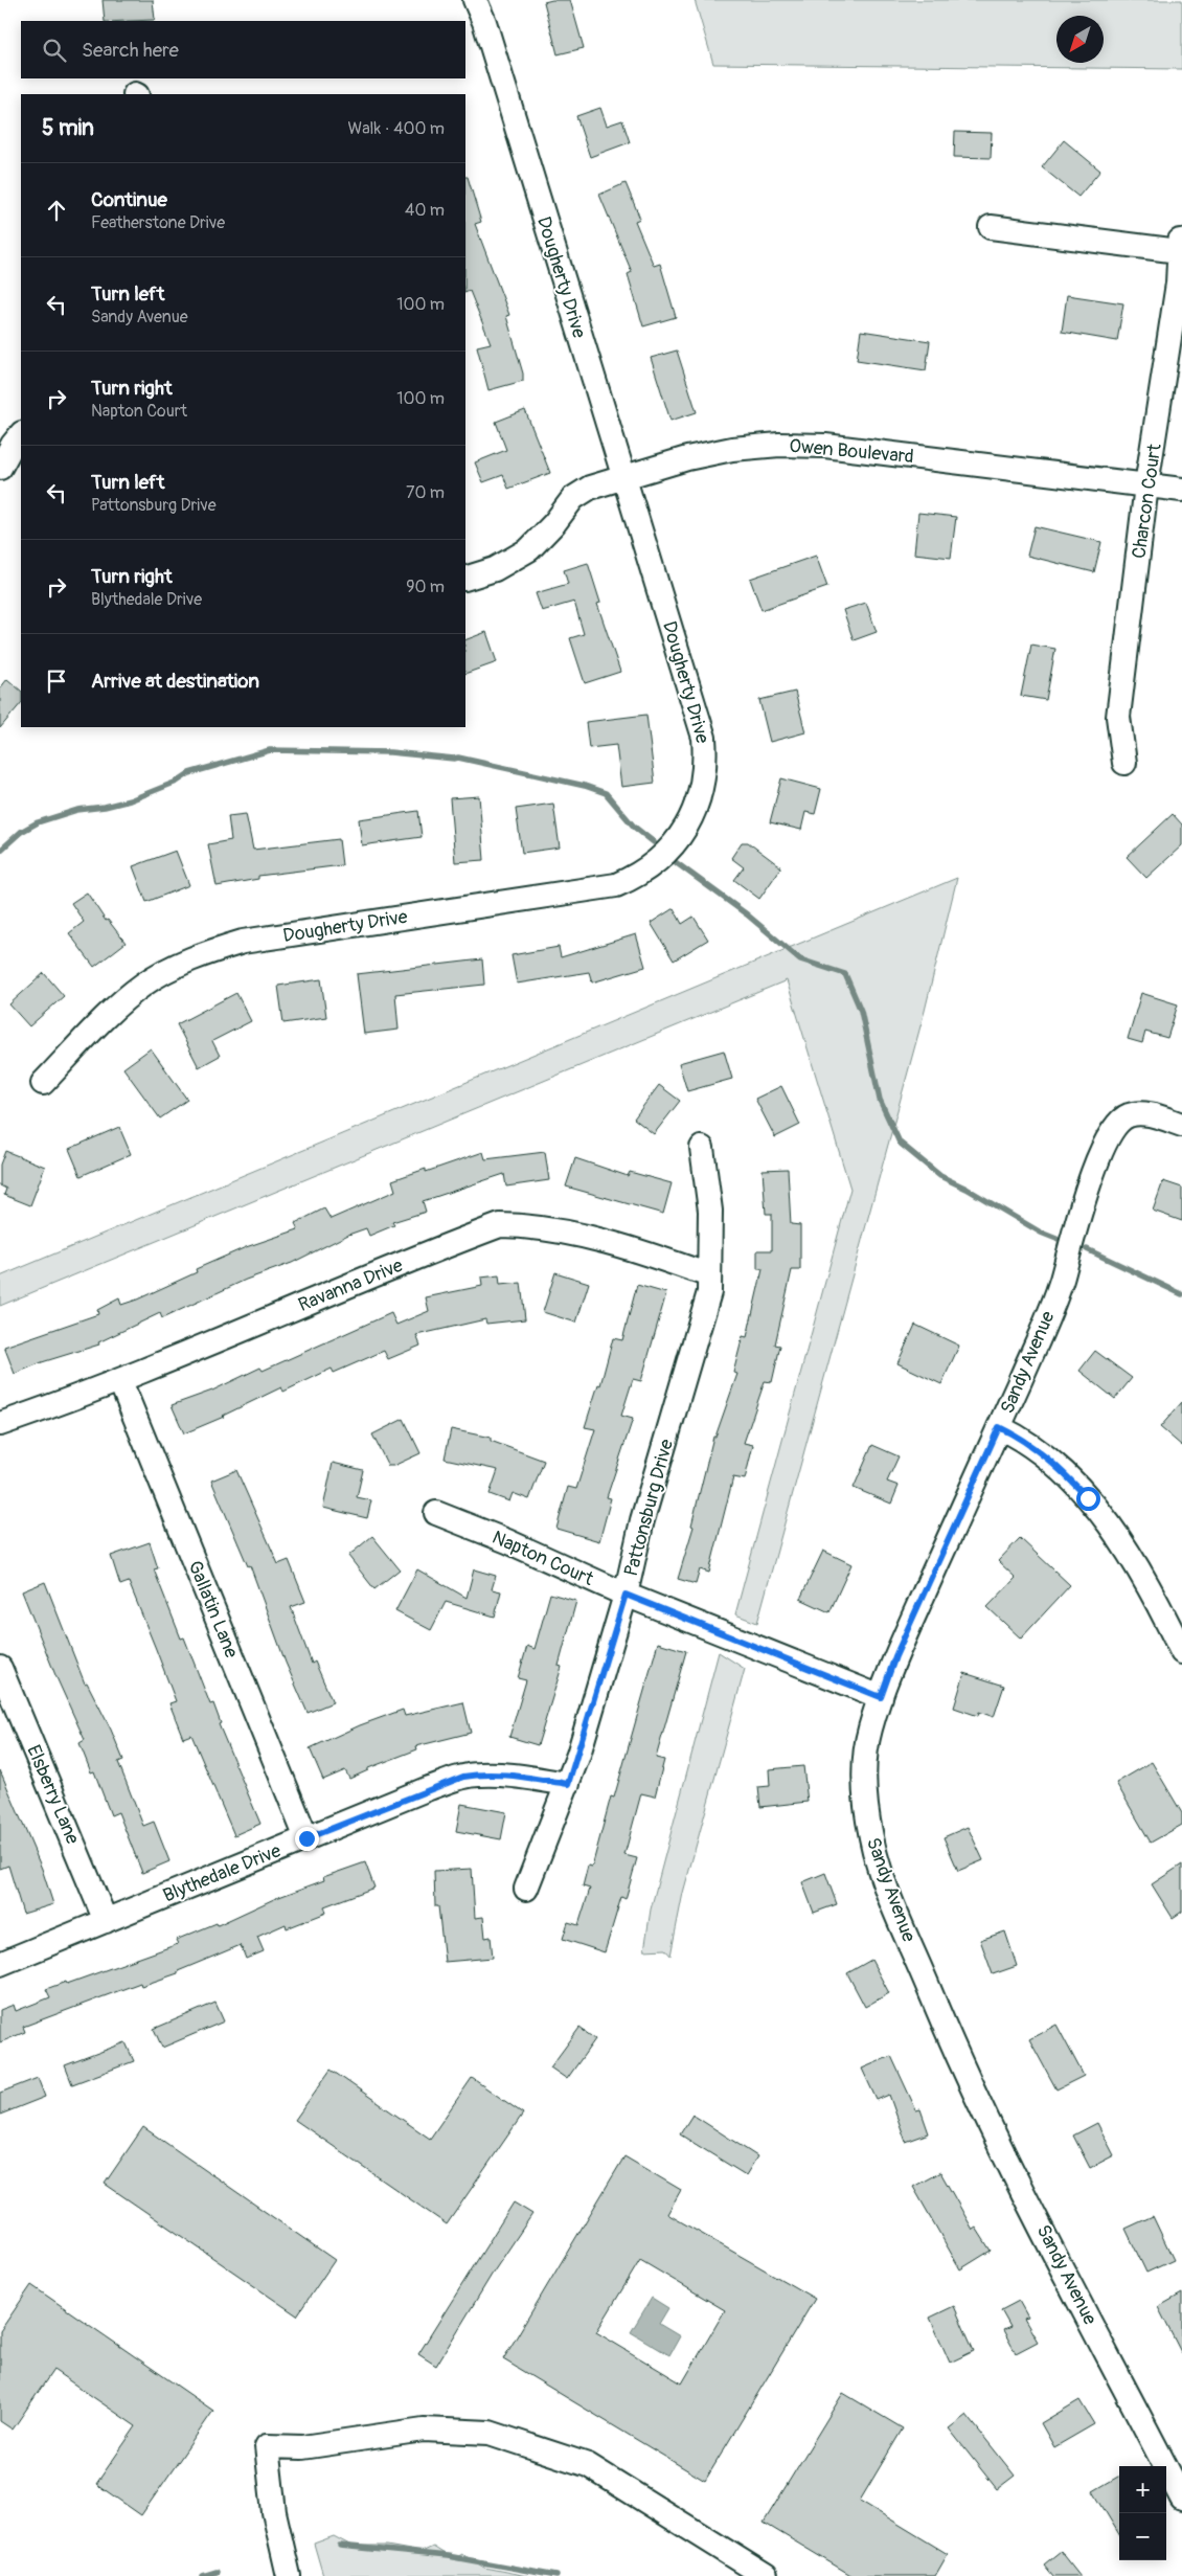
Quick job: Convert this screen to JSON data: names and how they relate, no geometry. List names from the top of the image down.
{
  "streets": {
    "street": [
      "Dougherty Drive",
      "Owen Boulevard",
      "Charcon Court",
      "Ravanna Drive",
      "Sandy Avenue",
      "Pattonsburg Drive",
      "Napton Court",
      "Gallatin Lane",
      "Elsberry Lane",
      "Blythedale Drive"
    ]
  },
  "crossings": [
    ["Dougherty Drive", "Owen Boulevard"],
    ["Owen Boulevard", "Charcon Court"],
    ["Ravanna Drive", "Pattonsburg Drive"],
    ["Ravanna Drive", "Gallatin Lane"],
    ["Sandy Avenue", "Napton Court"],
    ["Pattonsburg Drive", "Napton Court"],
    ["Pattonsburg Drive", "Blythedale Drive"],
    ["Gallatin Lane", "Blythedale Drive"],
    ["Elsberry Lane", "Blythedale Drive"]
  ],
  "north": "bottom left",
  "page": {
    "search": "Search here",
    "heading": ["5 min", "Walk · 400 m"],
    "list": [
      ["Continue", "Featherstone Drive", "40 m"],
      ["Turn left", "Sandy Avenue", "100 m"],
      ["Turn right", "Napton Court", "100 m"],
      ["Turn left", "Pattonsburg Drive", "70 m"],
      ["Turn right", "Blythedale Drive", "90 m"],
      "Arrive at destination"
    ],
    "map_buttons": ["+", "−"]
  }
}
